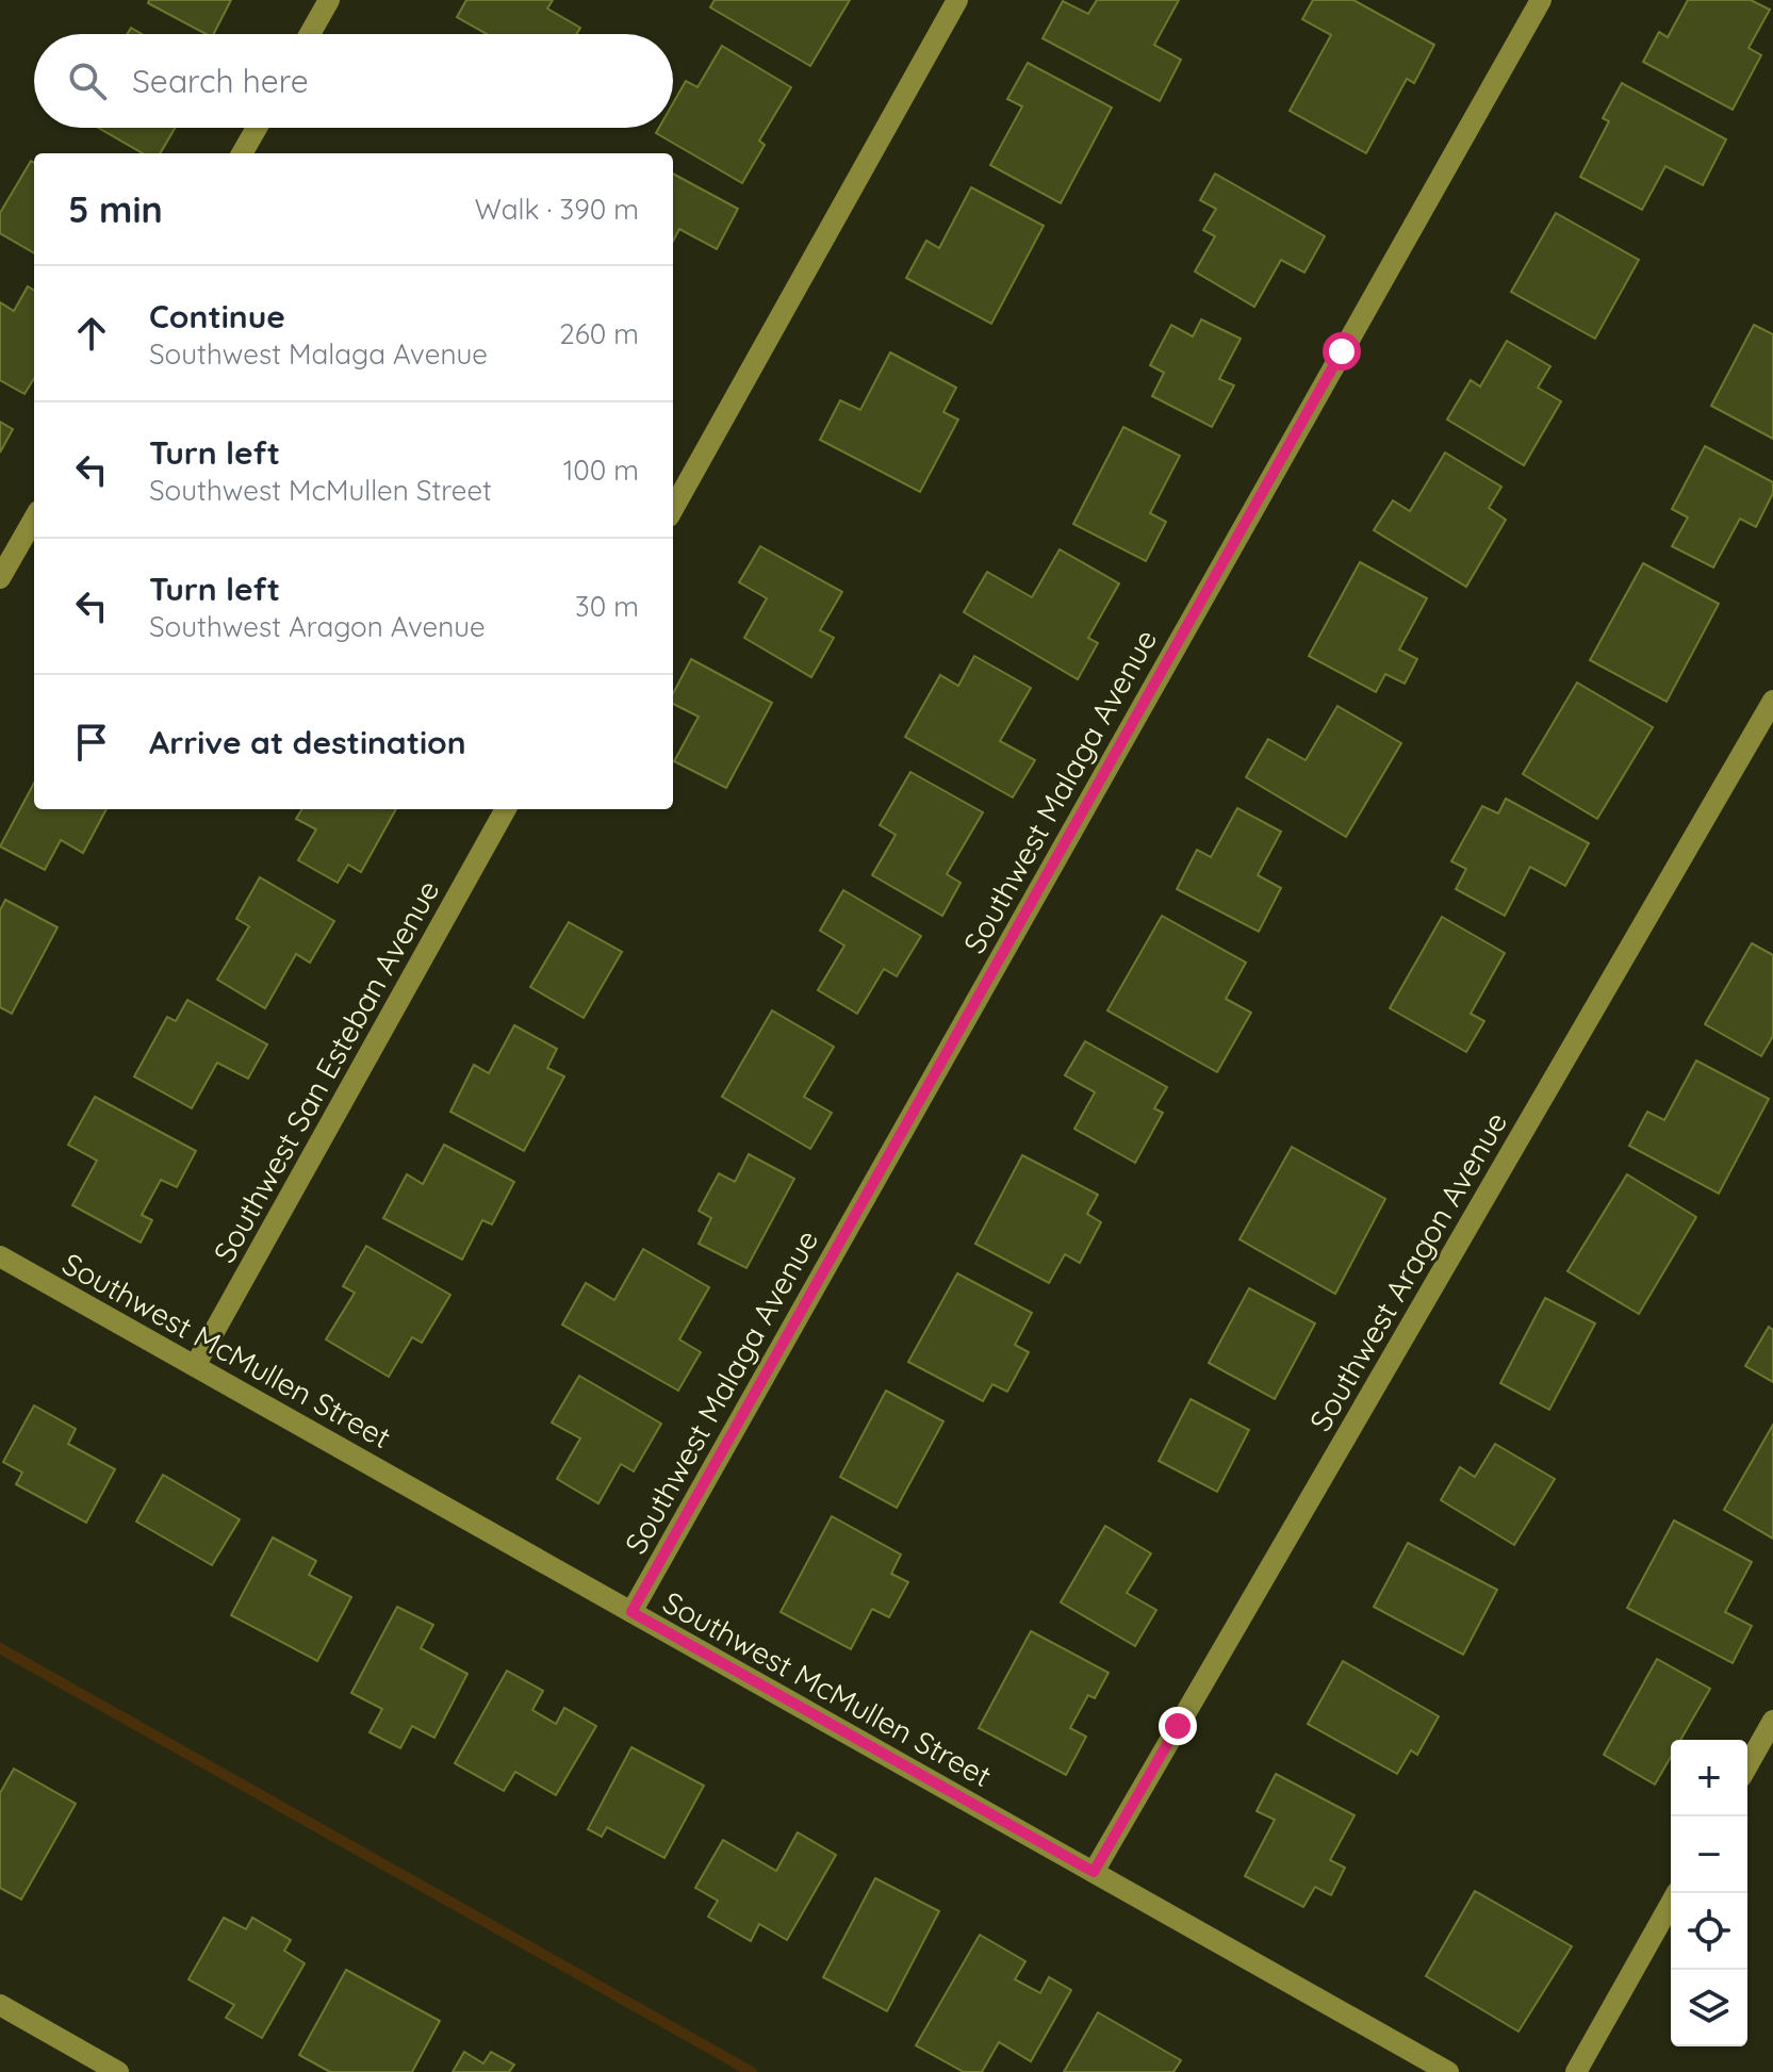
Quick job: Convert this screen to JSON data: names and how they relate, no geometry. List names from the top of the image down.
{
  "streets": {
    "street": [
      "Southwest Malaga Avenue",
      "Southwest San Esteban Avenue",
      "Southwest Aragon Avenue",
      "Southwest McMullen Street"
    ]
  },
  "crossings": [
    ["Southwest Malaga Avenue", "Southwest McMullen Street"],
    ["Southwest San Esteban Avenue", "Southwest McMullen Street"],
    ["Southwest Aragon Avenue", "Southwest McMullen Street"]
  ],
  "page": {
    "search": "Search here",
    "heading": ["5 min", "Walk · 390 m"],
    "list": [
      ["Continue", "Southwest Malaga Avenue", "260 m"],
      ["Turn left", "Southwest McMullen Street", "100 m"],
      ["Turn left", "Southwest Aragon Avenue", "30 m"],
      "Arrive at destination"
    ],
    "map_buttons": ["+", "−"]
  }
}
